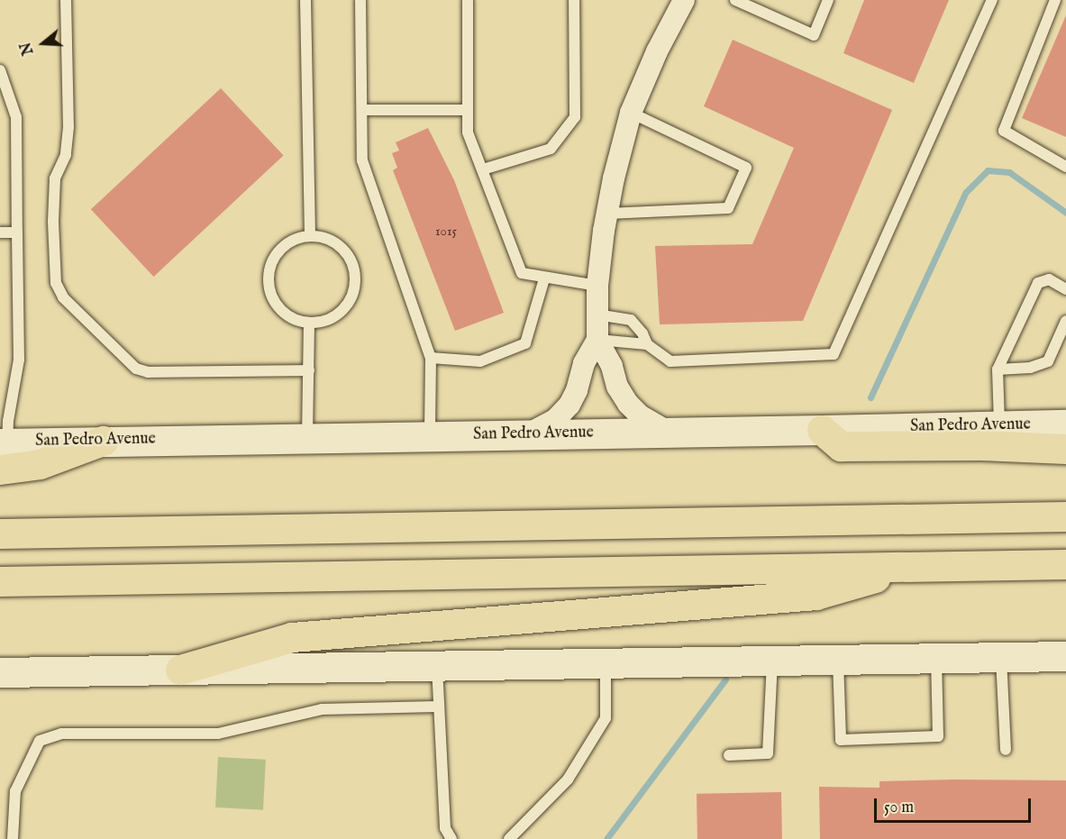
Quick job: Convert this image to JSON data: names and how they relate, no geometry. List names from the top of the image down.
{
  "streets": {
    "main road": ["San Pedro Avenue"]
  },
  "house_numbers": ["1015"],
  "scale_bar": "50 m",
  "north": "left"
}
